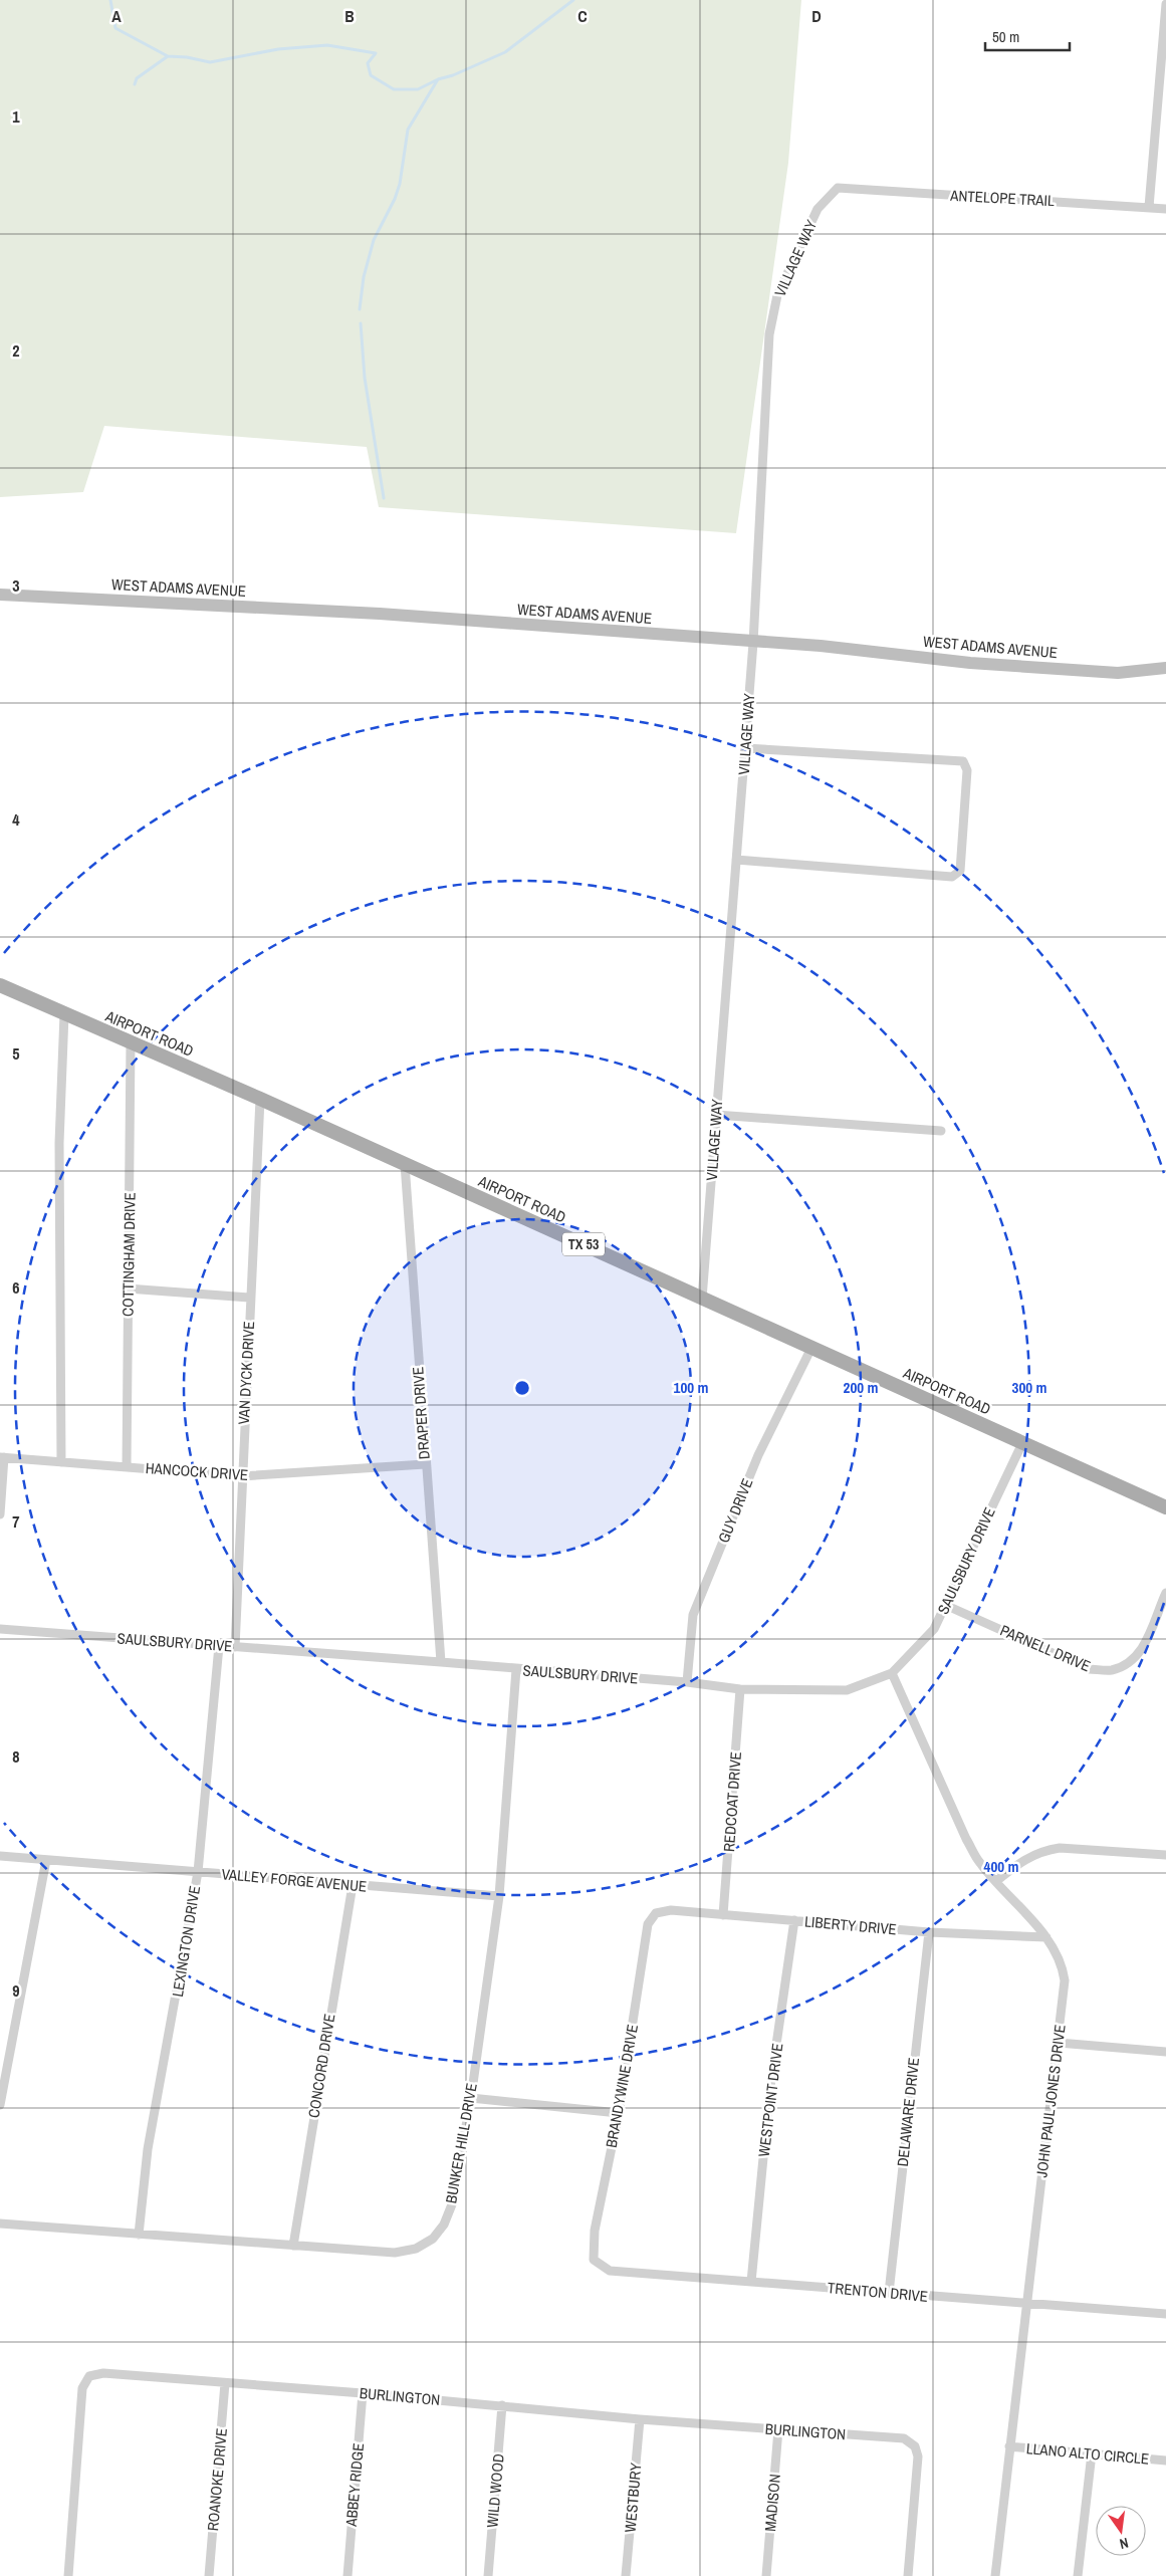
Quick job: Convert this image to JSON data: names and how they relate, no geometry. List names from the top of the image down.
{
  "streets": {
    "main road": ["WEST ADAMS AVENUE", "AIRPORT ROAD", "TX 53"],
    "street": [
      "ANTELOPE TRAIL",
      "VILLAGE WAY",
      "COTTINGHAM DRIVE",
      "VAN DYCK DRIVE",
      "DRAPER DRIVE",
      "HANCOCK DRIVE",
      "GUY DRIVE",
      "SAULSBURY DRIVE",
      "PARNELL DRIVE",
      "REDCOAT DRIVE",
      "VALLEY FORGE AVENUE",
      "LIBERTY DRIVE",
      "LEXINGTON DRIVE",
      "CONCORD DRIVE",
      "BRANDYWINE DRIVE",
      "WESTPOINT DRIVE",
      "JOHN PAUL JONES DRIVE",
      "DELAWARE DRIVE",
      "BUNKER HILL DRIVE",
      "TRENTON DRIVE",
      "BURLINGTON",
      "LLANO ALTO CIRCLE",
      "ROANOKE DRIVE",
      "ABBEY RIDGE",
      "WILD WOOD",
      "WESTBURY",
      "MADISON"
    ]
  },
  "crossings": [
    ["ANTELOPE TRAIL", "VILLAGE WAY"],
    ["VILLAGE WAY", "WEST ADAMS AVENUE"],
    ["VILLAGE WAY", "AIRPORT ROAD"],
    ["AIRPORT ROAD", "COTTINGHAM DRIVE"],
    ["AIRPORT ROAD", "VAN DYCK DRIVE"],
    ["AIRPORT ROAD", "DRAPER DRIVE"],
    ["AIRPORT ROAD", "GUY DRIVE"],
    ["AIRPORT ROAD", "SAULSBURY DRIVE"],
    ["COTTINGHAM DRIVE", "HANCOCK DRIVE"],
    ["VAN DYCK DRIVE", "HANCOCK DRIVE"],
    ["VAN DYCK DRIVE", "SAULSBURY DRIVE"],
    ["DRAPER DRIVE", "HANCOCK DRIVE"],
    ["DRAPER DRIVE", "SAULSBURY DRIVE"],
    ["GUY DRIVE", "SAULSBURY DRIVE"],
    ["SAULSBURY DRIVE", "PARNELL DRIVE"],
    ["SAULSBURY DRIVE", "REDCOAT DRIVE"],
    ["SAULSBURY DRIVE", "LEXINGTON DRIVE"],
    ["SAULSBURY DRIVE", "JOHN PAUL JONES DRIVE"],
    ["SAULSBURY DRIVE", "BUNKER HILL DRIVE"],
    ["REDCOAT DRIVE", "LIBERTY DRIVE"],
    ["VALLEY FORGE AVENUE", "LEXINGTON DRIVE"],
    ["VALLEY FORGE AVENUE", "CONCORD DRIVE"],
    ["VALLEY FORGE AVENUE", "BUNKER HILL DRIVE"],
    ["LIBERTY DRIVE", "BRANDYWINE DRIVE"],
    ["LIBERTY DRIVE", "WESTPOINT DRIVE"],
    ["LIBERTY DRIVE", "JOHN PAUL JONES DRIVE"],
    ["LIBERTY DRIVE", "DELAWARE DRIVE"],
    ["LEXINGTON DRIVE", "BUNKER HILL DRIVE"],
    ["CONCORD DRIVE", "BUNKER HILL DRIVE"],
    ["BRANDYWINE DRIVE", "TRENTON DRIVE"],
    ["WESTPOINT DRIVE", "TRENTON DRIVE"],
    ["JOHN PAUL JONES DRIVE", "TRENTON DRIVE"],
    ["JOHN PAUL JONES DRIVE", "LLANO ALTO CIRCLE"],
    ["DELAWARE DRIVE", "TRENTON DRIVE"],
    ["BURLINGTON", "ROANOKE DRIVE"],
    ["BURLINGTON", "ABBEY RIDGE"],
    ["BURLINGTON", "WILD WOOD"],
    ["BURLINGTON", "WESTBURY"],
    ["BURLINGTON", "MADISON"]
  ],
  "scale_bar": "50 m",
  "north": "bottom",
  "grid": {
    "columns": [
      "A",
      "B",
      "C",
      "D"
    ],
    "rows": [
      "1",
      "2",
      "3",
      "4",
      "5",
      "6",
      "7",
      "8",
      "9"
    ]
  },
  "rings": [
    "100 m",
    "200 m",
    "300 m",
    "400 m"
  ]
}
